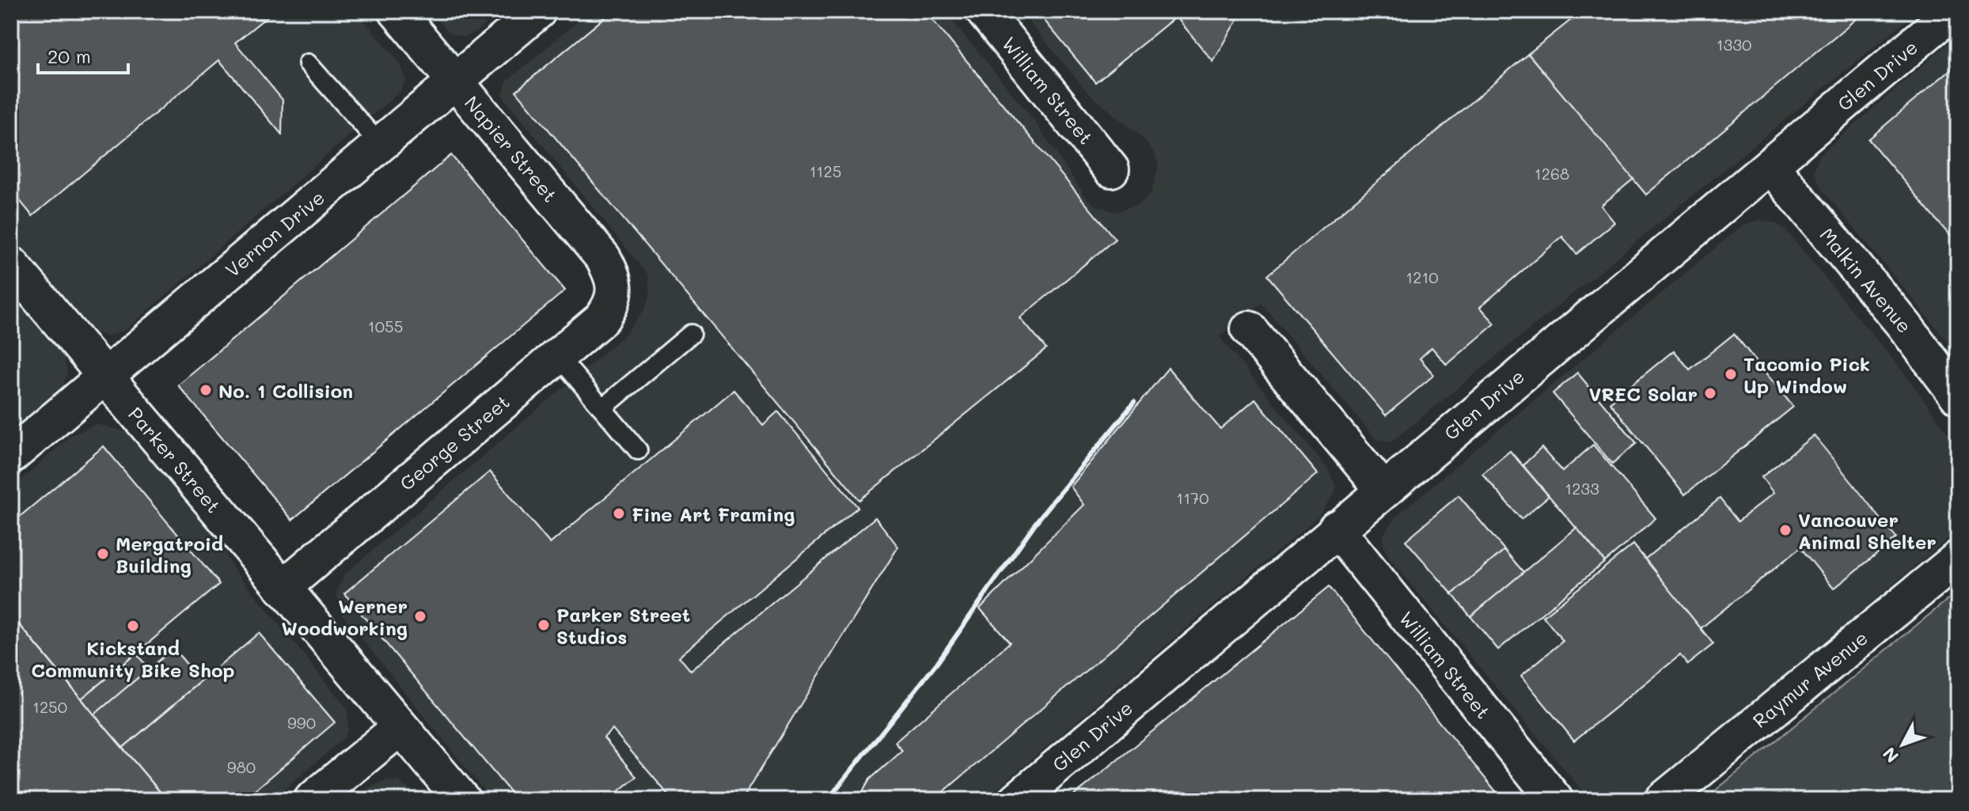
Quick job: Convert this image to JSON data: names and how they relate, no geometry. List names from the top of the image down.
{
  "streets": {
    "street": [
      "Glen Drive",
      "William Street",
      "Napier Street",
      "Vernon Drive",
      "Malkin Avenue",
      "George Street",
      "Parker Street",
      "Raymur Avenue"
    ]
  },
  "crossings": [
    ["Glen Drive", "William Street"],
    ["Glen Drive", "Malkin Avenue"],
    ["Napier Street", "Vernon Drive"],
    ["Napier Street", "George Street"],
    ["Vernon Drive", "Parker Street"],
    ["George Street", "Parker Street"]
  ],
  "places": [
    "Tacomio Pick Up Window",
    "No. 1 Collision",
    "VREC Solar",
    "Fine Art Framing",
    "Vancouver Animal Shelter",
    "Mergatroid Building",
    "Werner Woodworking",
    "Parker Street Studios",
    "Kickstand Community Bike Shop"
  ],
  "house_numbers": [
    "1330",
    "1125",
    "1268",
    "1210",
    "1055",
    "1233",
    "1170",
    "1250",
    "990",
    "980"
  ],
  "scale_bar": "20 m",
  "north": "bottom left"
}
